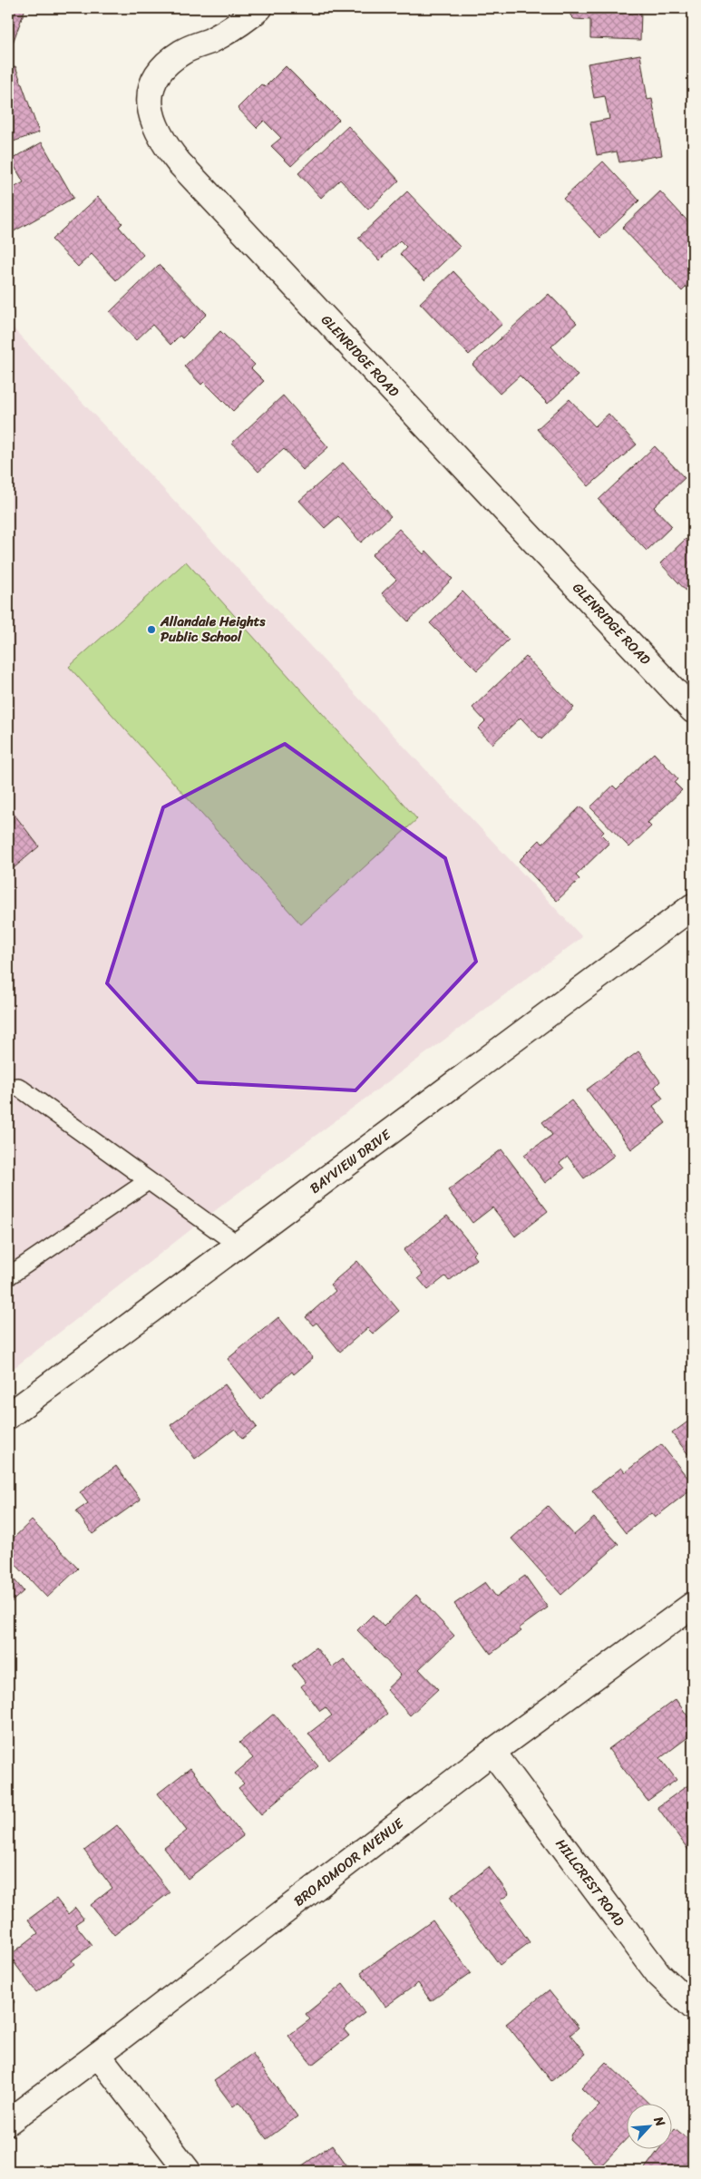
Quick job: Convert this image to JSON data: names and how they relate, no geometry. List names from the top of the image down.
{
  "streets": {
    "street": [
      "GLENRIDGE ROAD",
      "BAYVIEW DRIVE",
      "BROADMOOR AVENUE",
      "HILLCREST ROAD"
    ]
  },
  "crossings": [
    ["BROADMOOR AVENUE", "HILLCREST ROAD"]
  ],
  "places": ["Allandale Heights Public School"],
  "north": "top right"
}
